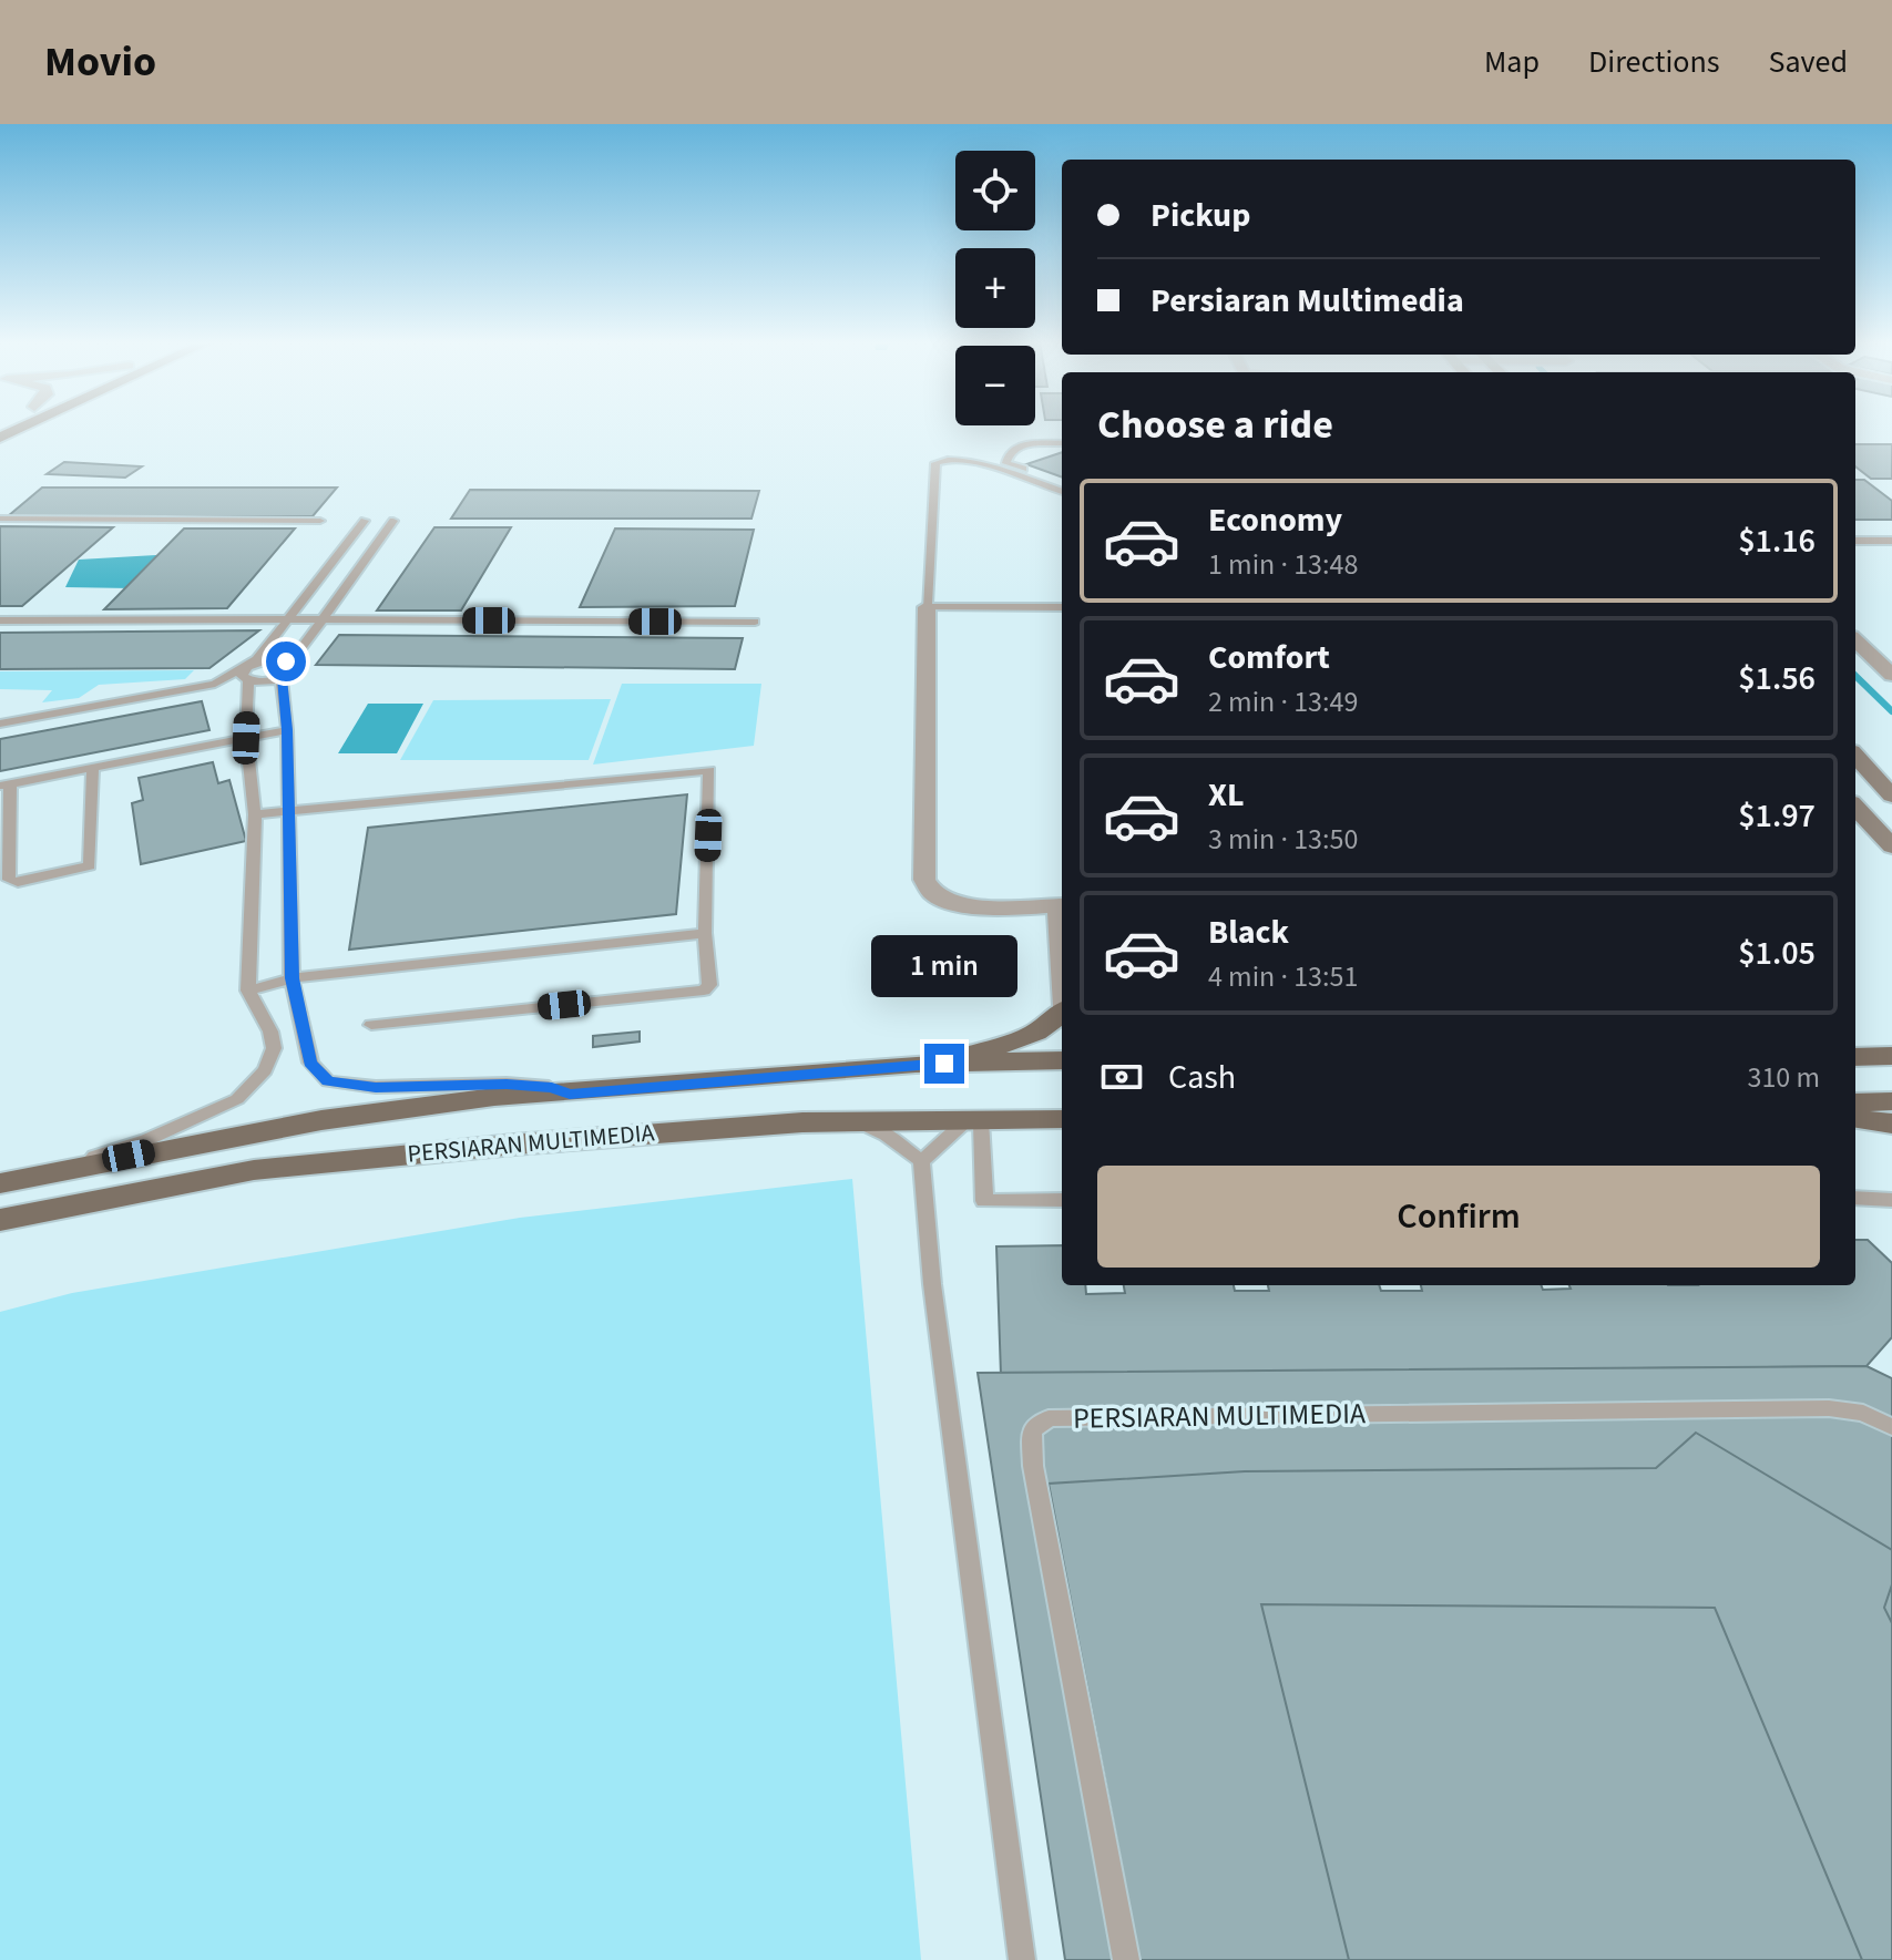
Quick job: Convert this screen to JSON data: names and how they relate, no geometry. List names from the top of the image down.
{
  "streets": {
    "main road": ["PERSIARAN MULTIMEDIA"]
  },
  "page": {
    "header": "Movio",
    "nav": ["Map", "Directions", "Saved"],
    "map_buttons": ["+", "−"],
    "banner": ["Pickup", "Persiaran Multimedia"],
    "heading": "Choose a ride",
    "list": [
      {
        "name": "Economy",
        "note": "1 min · 13:48",
        "value": "$1.16"
      },
      {
        "name": "Comfort",
        "note": "2 min · 13:49",
        "value": "$1.56"
      },
      {
        "name": "XL",
        "note": "3 min · 13:50",
        "value": "$1.97"
      },
      {
        "name": "Black",
        "note": "4 min · 13:51",
        "value": "$1.05"
      }
    ],
    "bubble": "1 min",
    "pay": ["Cash", "310 m"],
    "buttons": "Confirm"
  }
}
